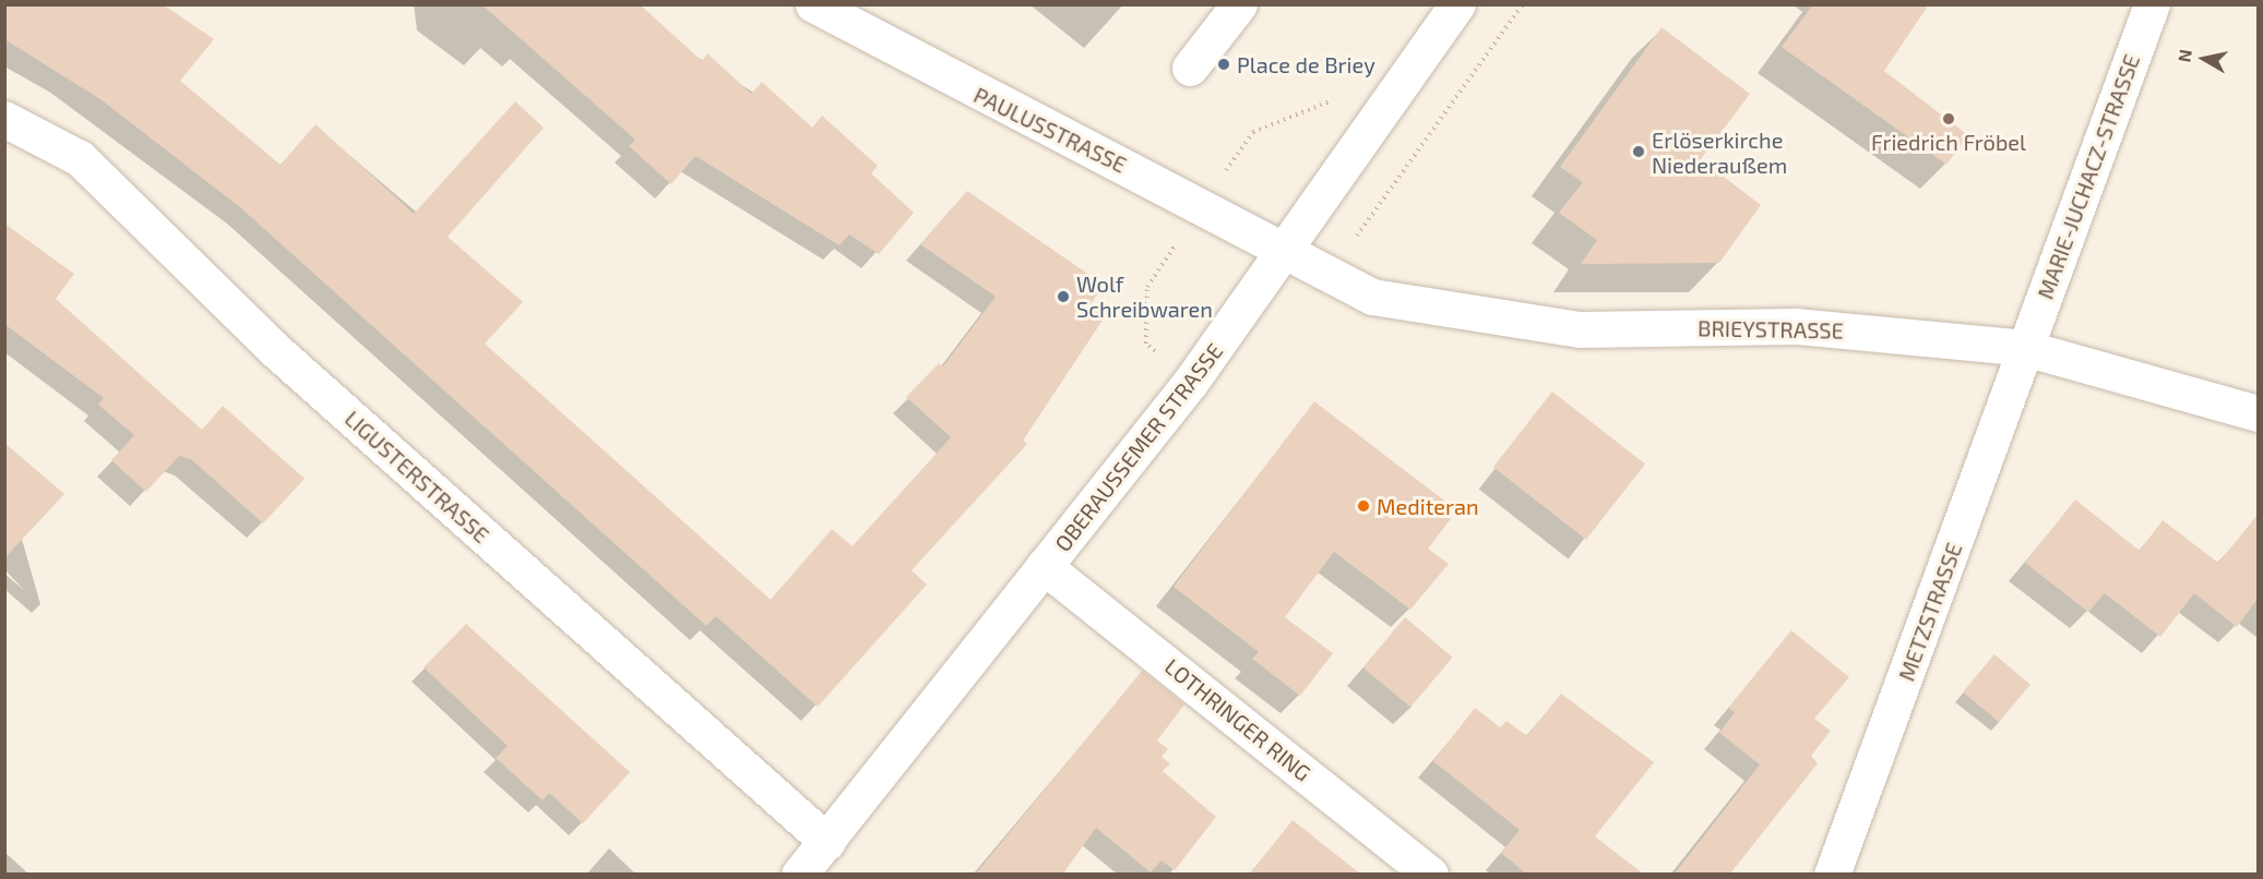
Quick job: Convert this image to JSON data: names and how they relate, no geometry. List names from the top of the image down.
{
  "streets": {
    "street": [
      "PAULUSSTRASSE",
      "MARIE-JUCHACZ-STRASSE",
      "BRIEYSTRASSE",
      "OBERAUSSEMER STRASSE",
      "LIGUSTERSTRASSE",
      "METZSTRASSE",
      "LOTHRINGER RING"
    ]
  },
  "crossings": [
    ["PAULUSSTRASSE", "BRIEYSTRASSE"],
    ["PAULUSSTRASSE", "OBERAUSSEMER STRASSE"],
    ["MARIE-JUCHACZ-STRASSE", "BRIEYSTRASSE"],
    ["MARIE-JUCHACZ-STRASSE", "METZSTRASSE"],
    ["BRIEYSTRASSE", "OBERAUSSEMER STRASSE"],
    ["BRIEYSTRASSE", "METZSTRASSE"],
    ["OBERAUSSEMER STRASSE", "LIGUSTERSTRASSE"],
    ["OBERAUSSEMER STRASSE", "LOTHRINGER RING"]
  ],
  "places": [
    "Place de Briey",
    "Friedrich Fröbel",
    "Erlöserkirche Niederaußem",
    "Wolf Schreibwaren",
    "Mediteran"
  ],
  "north": "left"
}
